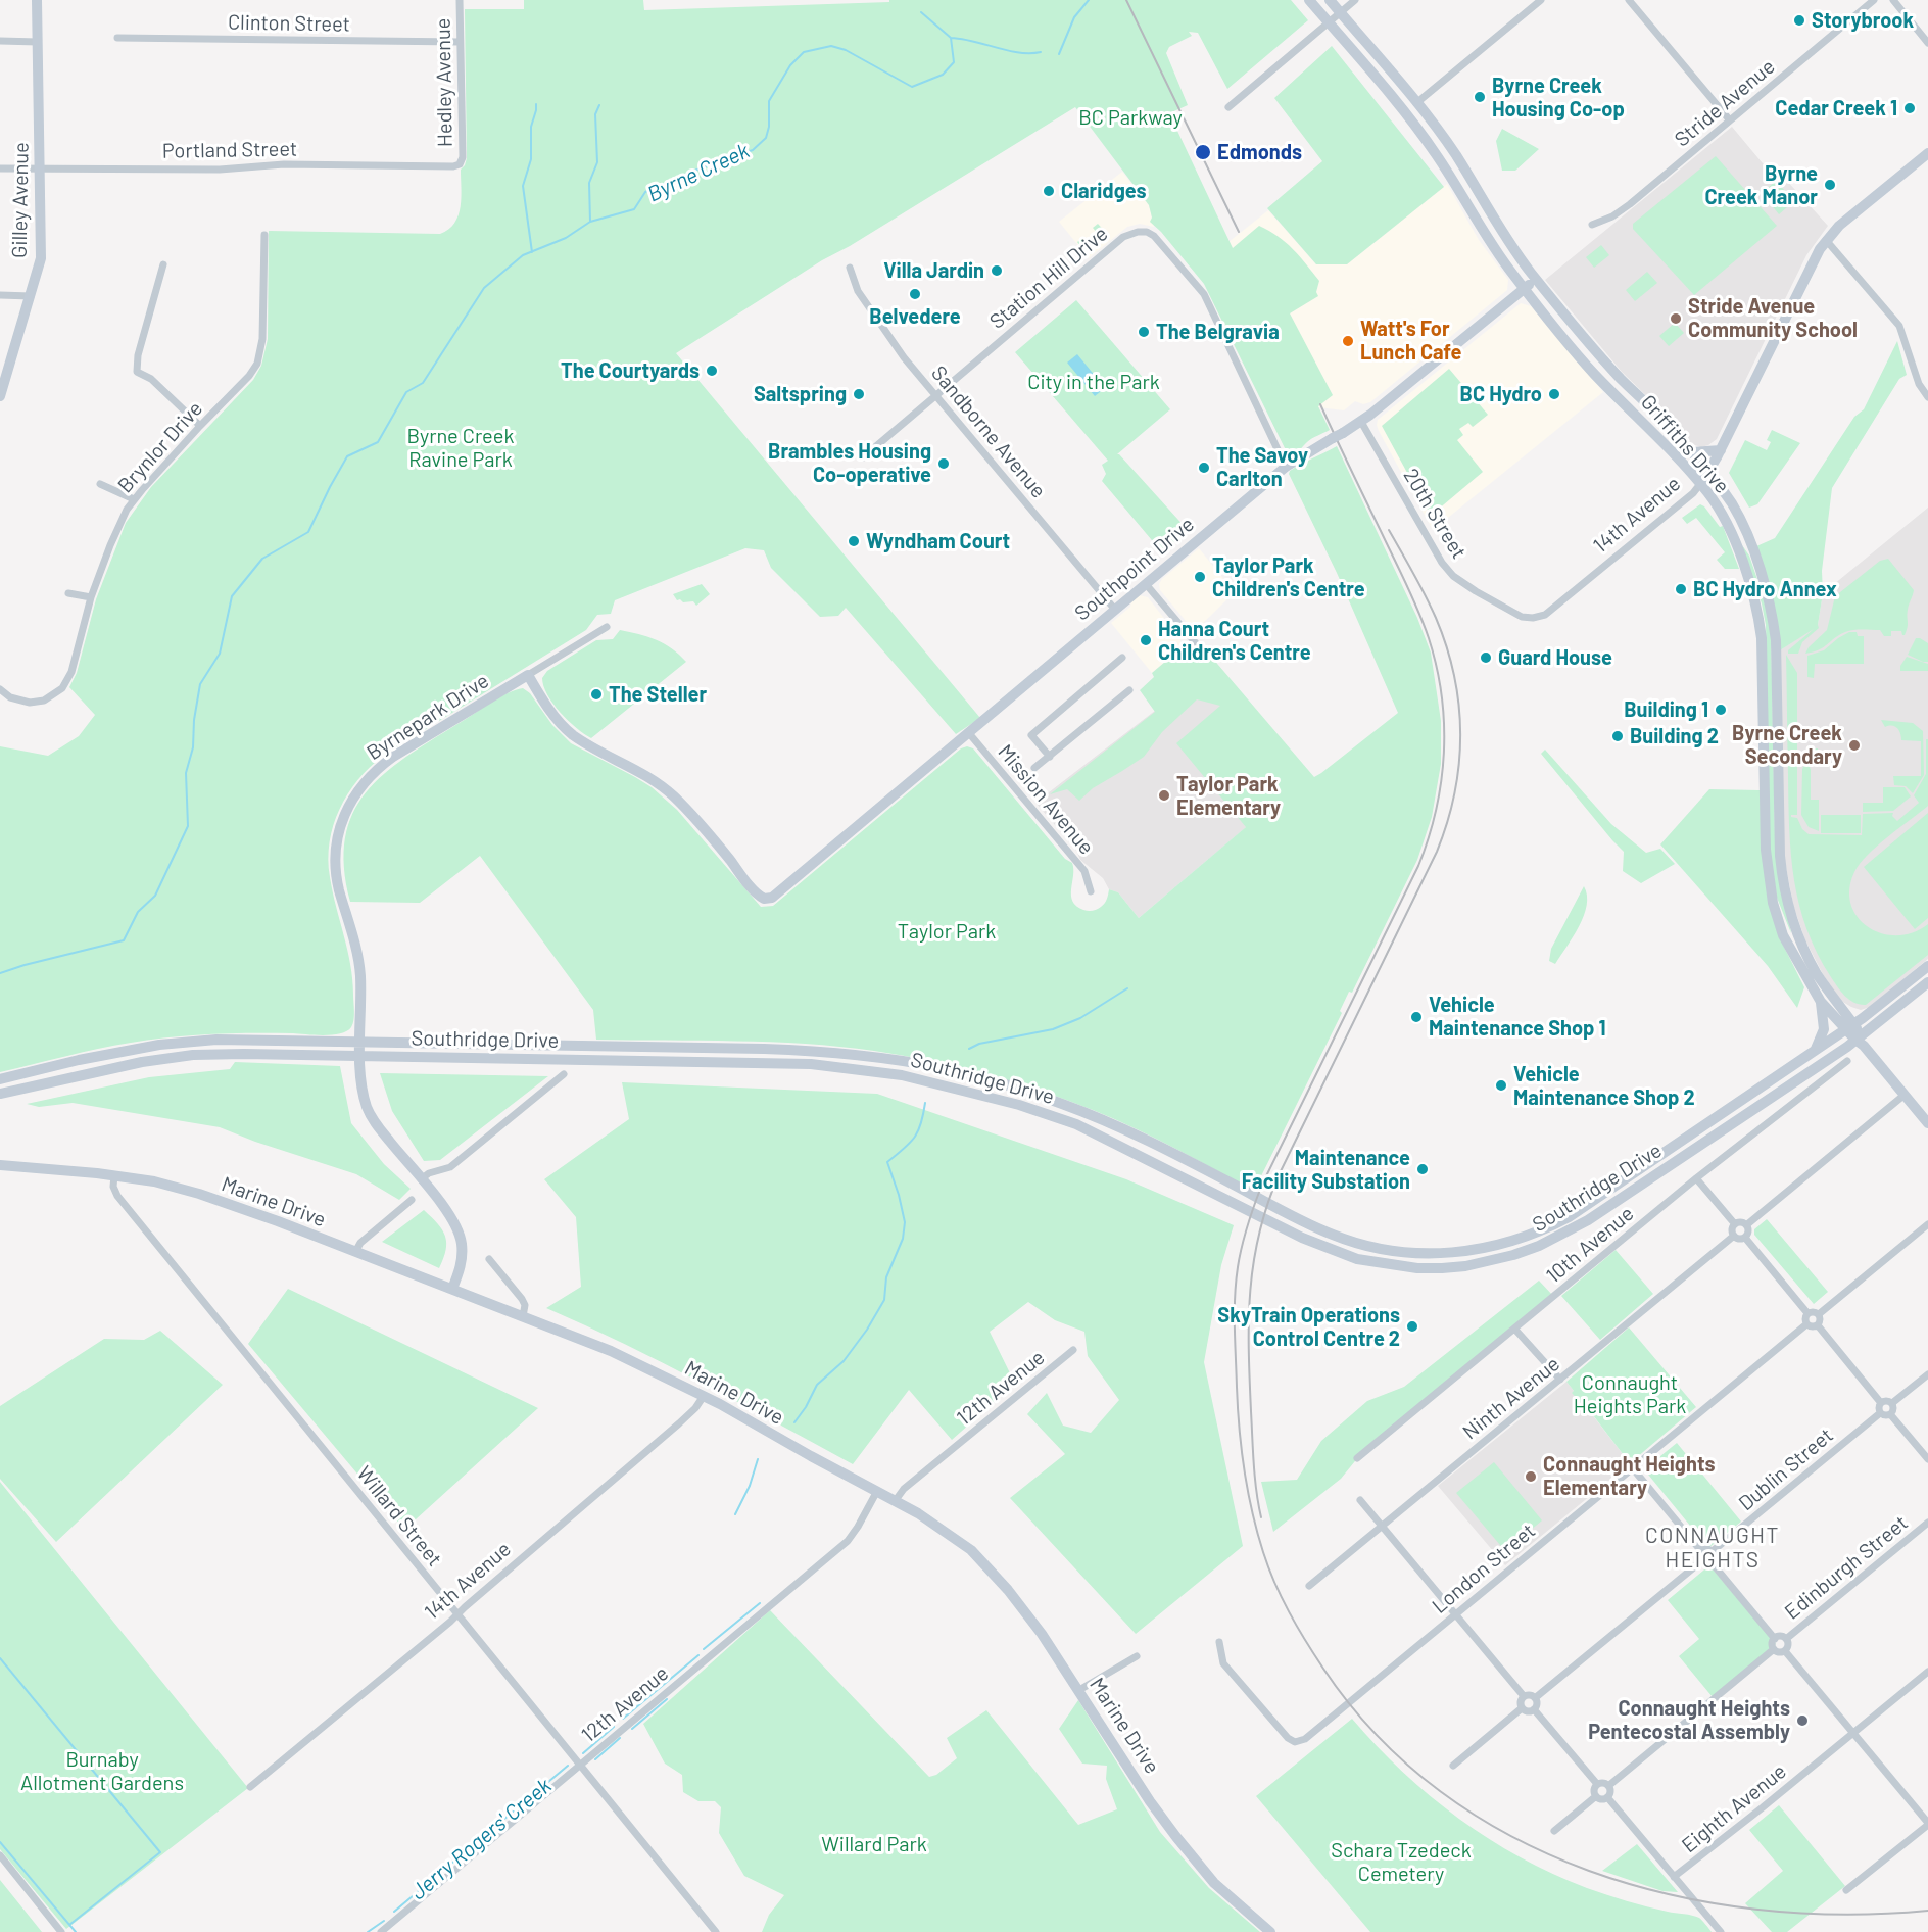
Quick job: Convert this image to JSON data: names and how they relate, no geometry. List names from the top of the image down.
{
  "streets": {
    "main road": [
      "Gilley Avenue",
      "Griffiths Drive",
      "14th Avenue",
      "Southpoint Drive",
      "Byrnepark Drive",
      "Southridge Drive",
      "Marine Drive"
    ],
    "street": [
      "Clinton Street",
      "Hedley Avenue",
      "Stride Avenue",
      "Portland Street",
      "Station Hill Drive",
      "Sandborne Avenue",
      "Brynlor Drive",
      "20th Street",
      "Mission Avenue",
      "10th Avenue",
      "12th Avenue",
      "Ninth Avenue",
      "Dublin Street",
      "Willard Street",
      "Edinburgh Street",
      "London Street",
      "Eighth Avenue"
    ]
  },
  "crossings": [
    ["Clinton Street", "Hedley Avenue"],
    ["Hedley Avenue", "Portland Street"],
    ["Portland Street", "Gilley Avenue"],
    ["Station Hill Drive", "Sandborne Avenue"],
    ["Station Hill Drive", "Southpoint Drive"],
    ["Sandborne Avenue", "Southpoint Drive"],
    ["Griffiths Drive", "14th Avenue"],
    ["Griffiths Drive", "Southpoint Drive"],
    ["Griffiths Drive", "Southridge Drive"],
    ["20th Street", "14th Avenue"],
    ["20th Street", "Southpoint Drive"],
    ["14th Avenue", "Marine Drive"],
    ["14th Avenue", "Willard Street"],
    ["Southpoint Drive", "Byrnepark Drive"],
    ["Southpoint Drive", "Mission Avenue"],
    ["Byrnepark Drive", "Southridge Drive"],
    ["Byrnepark Drive", "Marine Drive"],
    ["Marine Drive", "12th Avenue"],
    ["Marine Drive", "Willard Street"],
    ["12th Avenue", "Willard Street"]
  ],
  "districts": ["CONNAUGHT HEIGHTS"],
  "water": ["Byrne Creek", "Jerry Rogers' Creek"],
  "parks": [
    "BC Parkway",
    "City in the Park",
    "Byrne Creek Ravine Park",
    "Taylor Park",
    "Connaught Heights Park",
    "Burnaby Allotment Gardens",
    "Willard Park",
    "Schara Tzedeck Cemetery"
  ],
  "places": [
    "Storybrook",
    "Byrne Creek Housing Co-op",
    "Cedar Creek 1",
    "Edmonds",
    "Byrne Creek Manor",
    "Claridges",
    "Villa Jardin",
    "Belvedere",
    "Stride Avenue Community School",
    "The Belgravia",
    "Watt's For Lunch Cafe",
    "The Courtyards",
    "Saltspring",
    "BC Hydro",
    "Brambles Housing Co-operative",
    "The Savoy Carlton",
    "Wyndham Court",
    "Taylor Park Children's Centre",
    "BC Hydro Annex",
    "Hanna Court Children's Centre",
    "Guard House",
    "The Steller",
    "Building 1",
    "Building 2",
    "Byrne Creek Secondary",
    "Taylor Park Elementary",
    "Vehicle Maintenance Shop 1",
    "Vehicle Maintenance Shop 2",
    "Maintenance Facility Substation",
    "SkyTrain Operations Control Centre 2",
    "Connaught Heights Elementary",
    "Connaught Heights Pentecostal Assembly"
  ]
}
